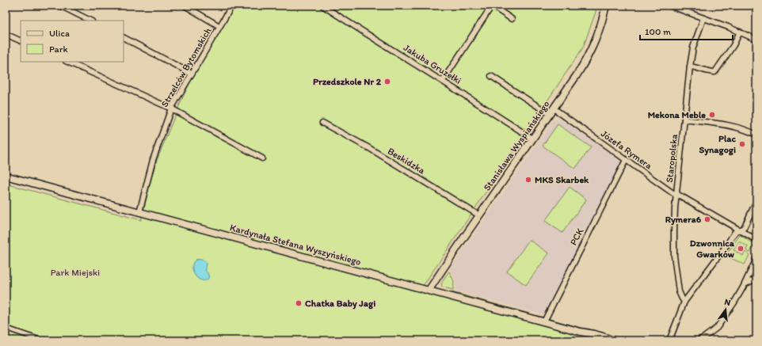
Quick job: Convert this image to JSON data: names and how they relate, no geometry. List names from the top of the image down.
{
  "streets": {
    "street": [
      "Jakuba Gruzełki",
      "Strzelców Bytomskich",
      "Stanisława Wyspiańskiego",
      "Józefa Rymera",
      "Staropolska",
      "Beskidzka",
      "PCK",
      "Kardynała Stefana Wyszyńskiego"
    ]
  },
  "crossings": [
    ["Jakuba Gruzełki", "Stanisława Wyspiańskiego"],
    ["Strzelców Bytomskich", "Kardynała Stefana Wyszyńskiego"],
    ["Stanisława Wyspiańskiego", "Józefa Rymera"],
    ["Stanisława Wyspiańskiego", "Beskidzka"],
    ["Stanisława Wyspiańskiego", "Kardynała Stefana Wyszyńskiego"],
    ["Józefa Rymera", "Staropolska"],
    ["Józefa Rymera", "PCK"],
    ["PCK", "Kardynała Stefana Wyszyńskiego"]
  ],
  "parks": ["Park Miejski"],
  "places": [
    "Przedszkole Nr 2",
    "Mekona Meble",
    "Plac Synagogi",
    "MKS Skarbek",
    "Rymera6",
    "Dzwonnica Gwarków",
    "Chatka Baby Jagi"
  ],
  "legend": ["Ulica", "Park"],
  "scale_bar": "100 m",
  "north": "top"
}
